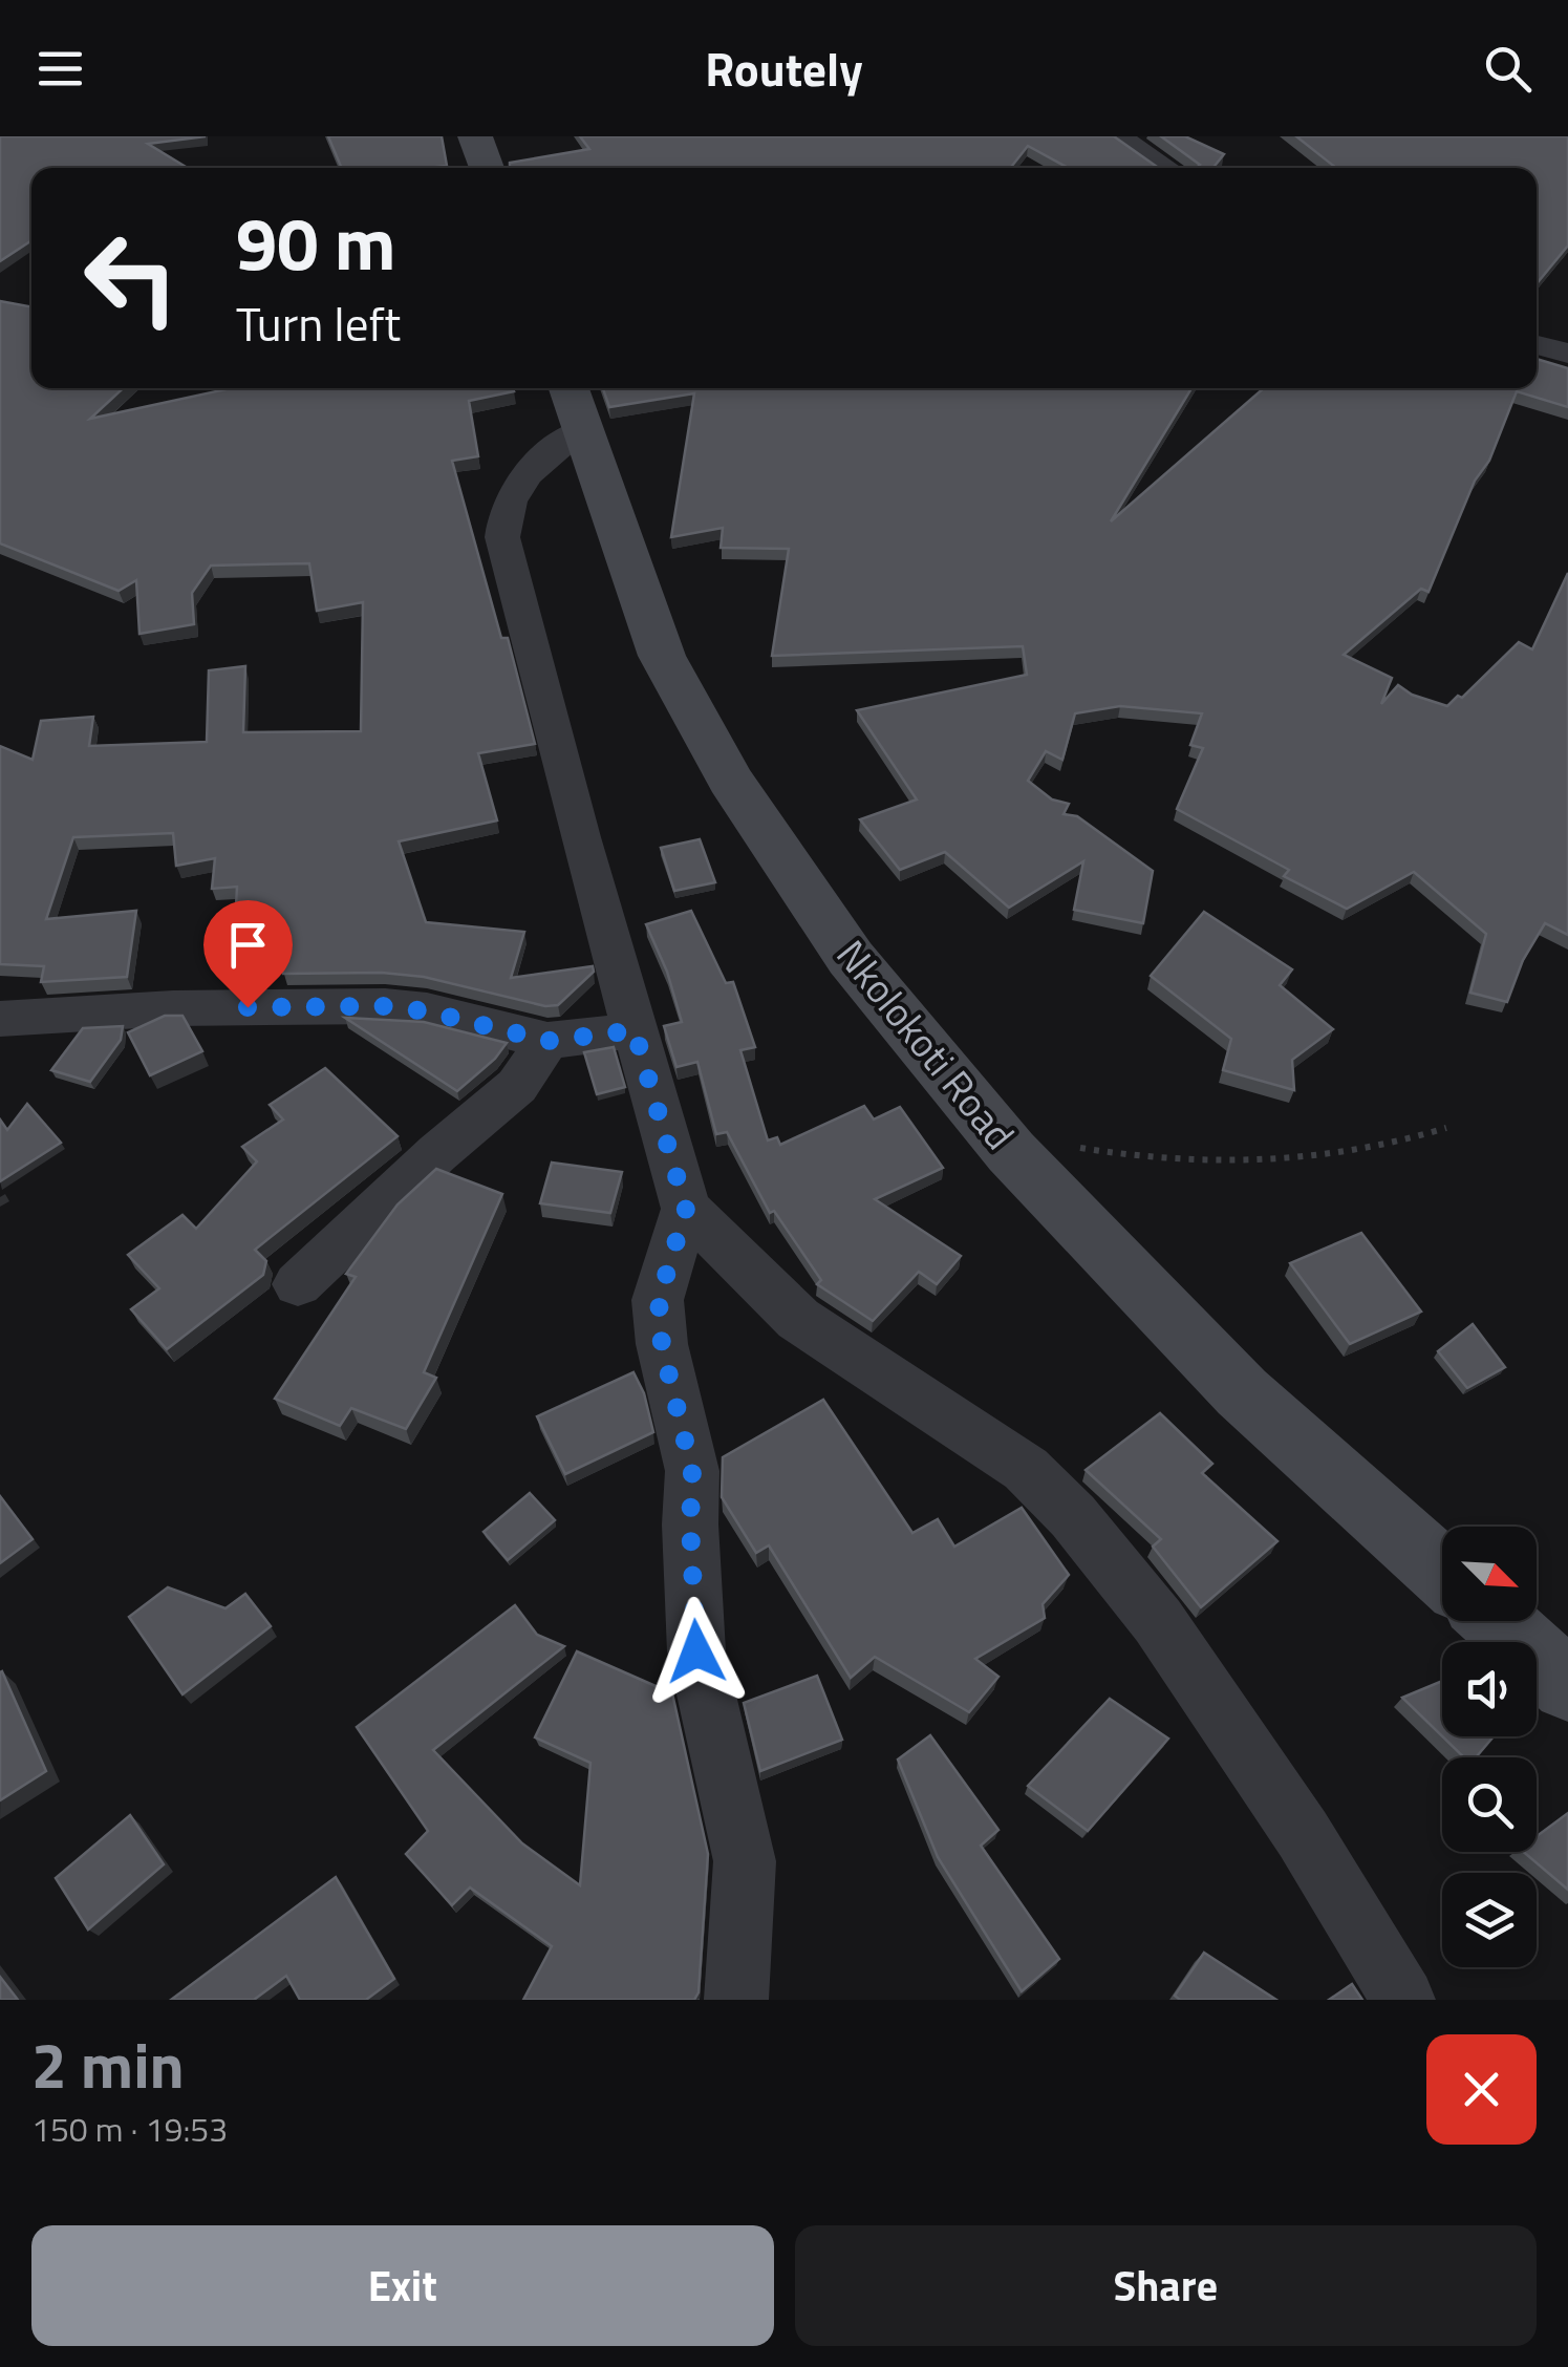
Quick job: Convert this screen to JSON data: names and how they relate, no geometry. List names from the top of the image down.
{
  "streets": {
    "main road": ["Nkolokoti Road"]
  },
  "north": "bottom right",
  "page": {
    "header": "Routely",
    "turn": ["90 m", "Turn left"],
    "heading": ["2 min", "150 m · 19:53"],
    "buttons": ["Exit", "Share"]
  }
}
